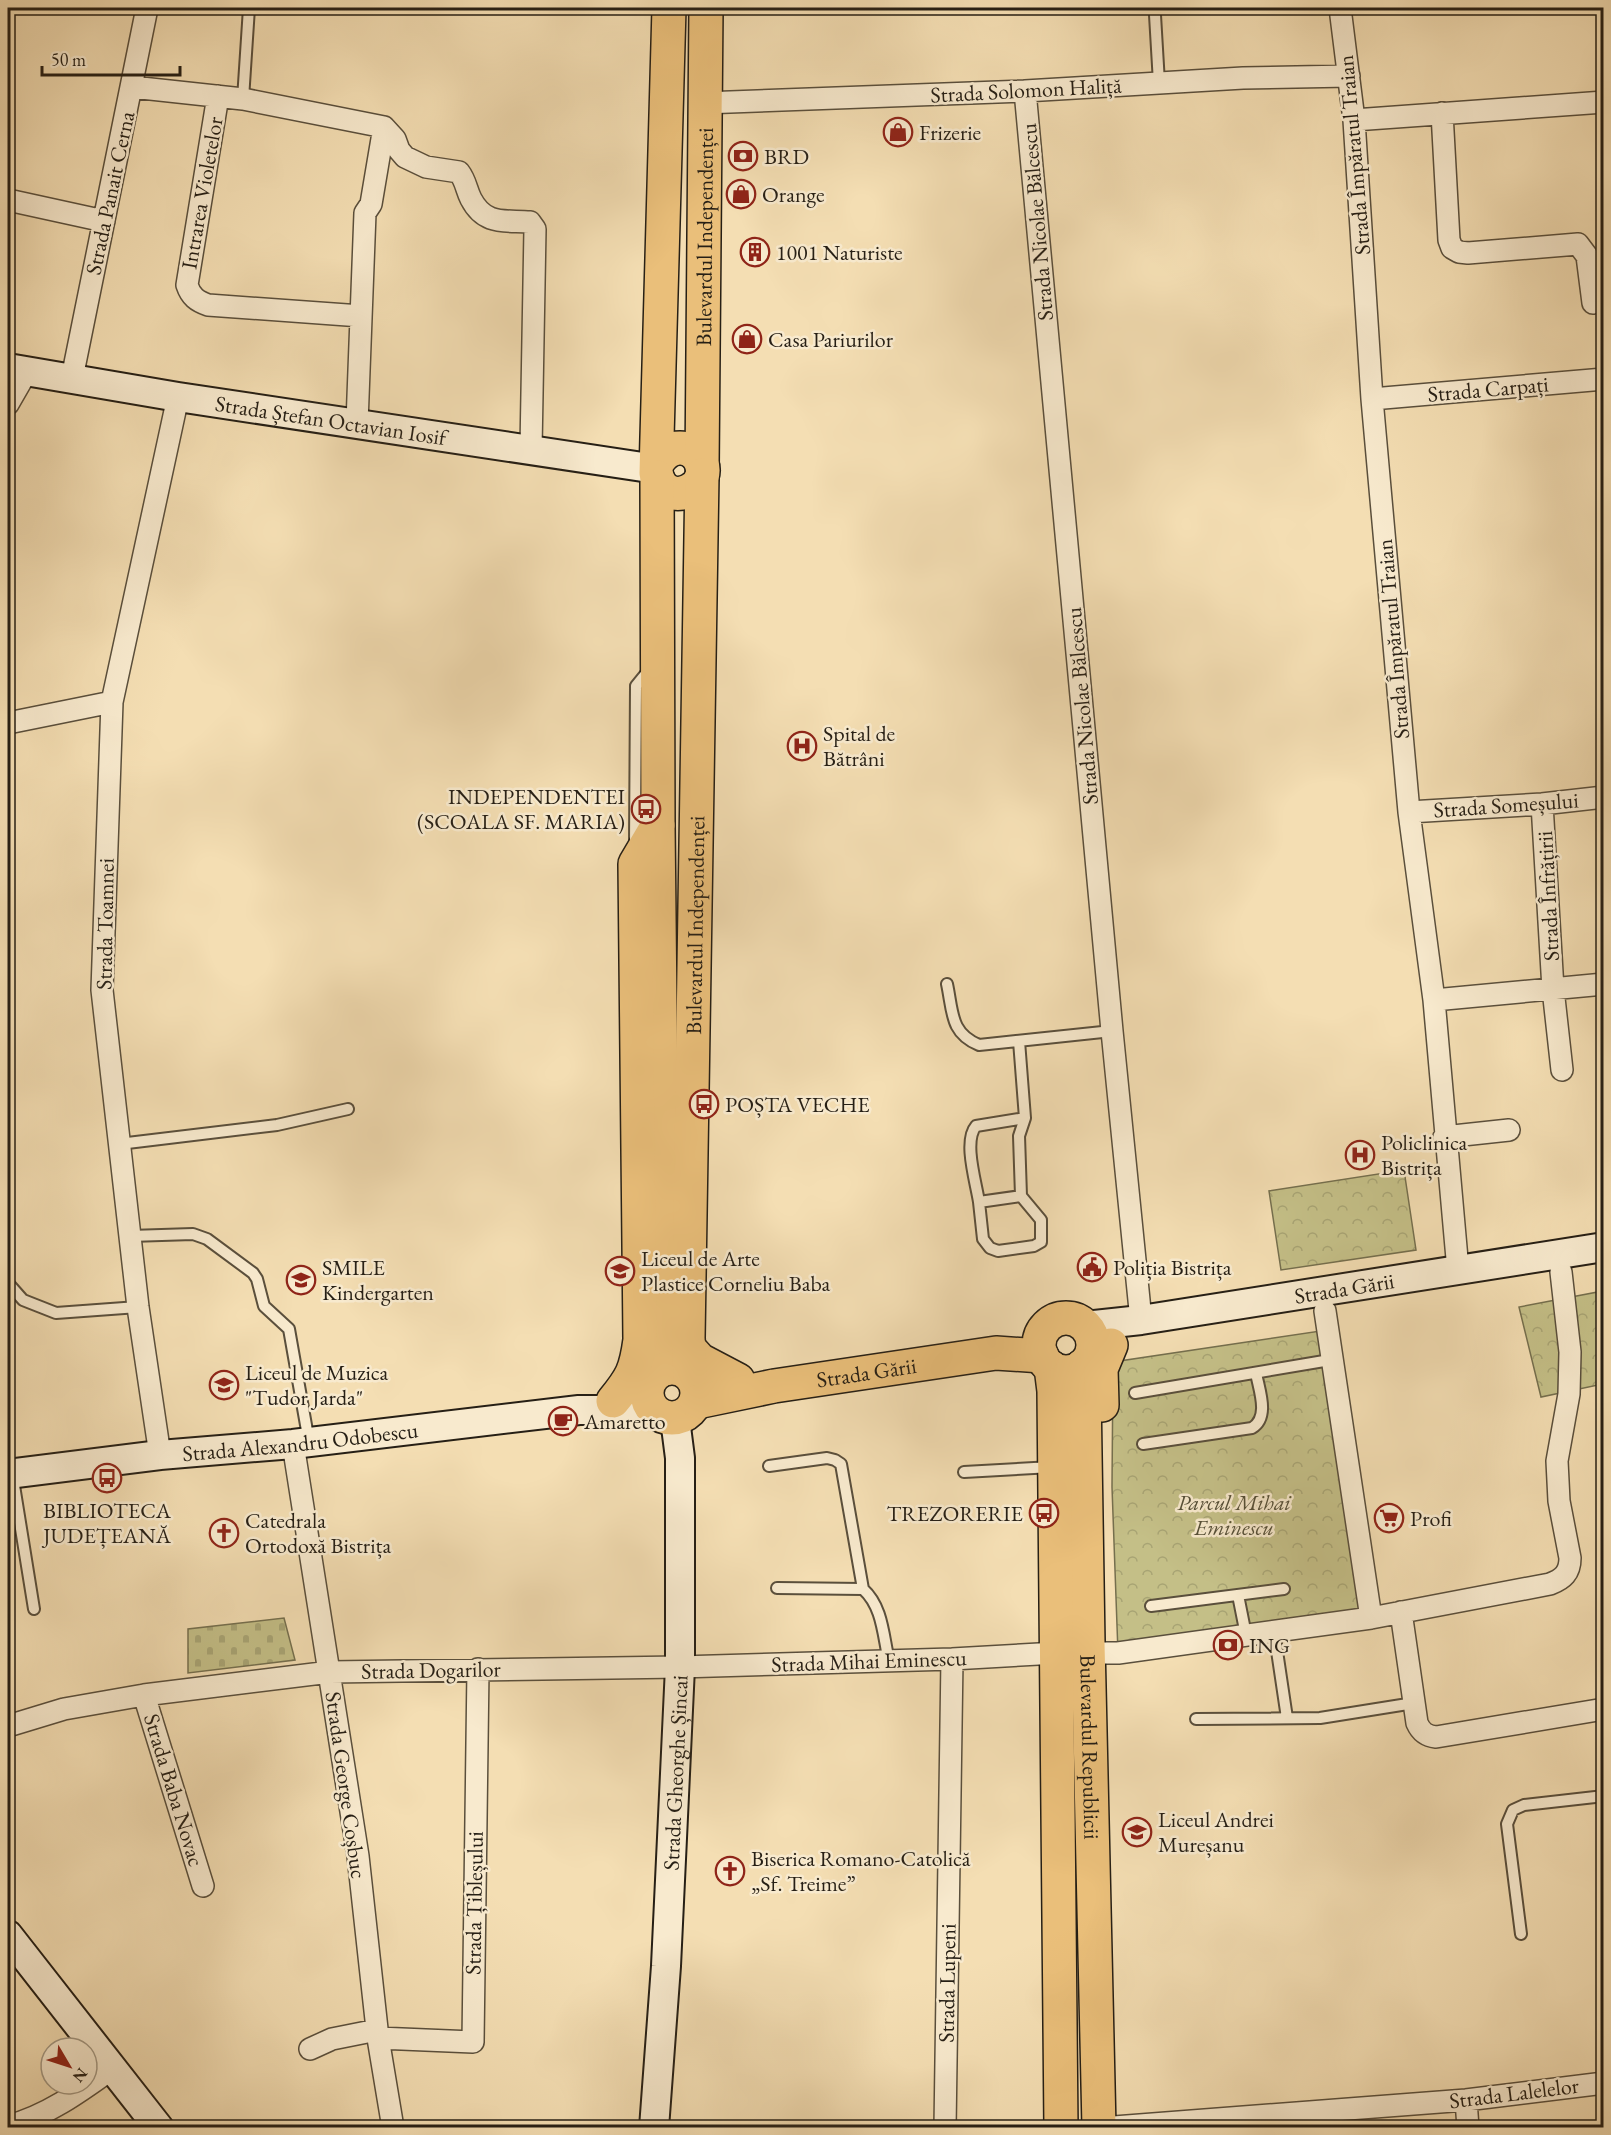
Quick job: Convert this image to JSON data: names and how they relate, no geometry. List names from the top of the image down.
{
  "streets": {
    "main road": [
      "Bulevardul Independenței",
      "Strada Ștefan Octavian Iosif",
      "Strada Gării",
      "Strada Alexandru Odobescu",
      "Bulevardul Republicii",
      "Strada Gheorghe Șincai"
    ],
    "street": [
      "Strada Solomon Haliță",
      "Strada Împăratul Traian",
      "Strada Panait Cerna",
      "Intrarea Violetelor",
      "Strada Nicolae Bălcescu",
      "Strada Carpați",
      "Strada Someșului",
      "Strada Înfrățirii",
      "Strada Toamnei",
      "Strada Mihai Eminescu",
      "Strada Dogarilor",
      "Strada George Coșbuc",
      "Strada Baba Novac",
      "Strada Țibleșului",
      "Strada Lupeni",
      "Strada Lalelelor"
    ]
  },
  "crossings": [
    ["Strada Solomon Haliță", "Strada Împăratul Traian"],
    ["Strada Solomon Haliță", "Strada Nicolae Bălcescu"],
    ["Strada Solomon Haliță", "Bulevardul Independenței"],
    ["Strada Împăratul Traian", "Strada Carpați"],
    ["Strada Împăratul Traian", "Strada Someșului"],
    ["Strada Împăratul Traian", "Strada Înfrățirii"],
    ["Strada Împăratul Traian", "Strada Gării"],
    ["Strada Panait Cerna", "Intrarea Violetelor"],
    ["Strada Panait Cerna", "Strada Ștefan Octavian Iosif"],
    ["Strada Nicolae Bălcescu", "Strada Gării"],
    ["Bulevardul Independenței", "Strada Ștefan Octavian Iosif"],
    ["Bulevardul Independenței", "Strada Gării"],
    ["Bulevardul Independenței", "Strada Alexandru Odobescu"],
    ["Bulevardul Independenței", "Strada Gheorghe Șincai"],
    ["Strada Ștefan Octavian Iosif", "Strada Toamnei"],
    ["Strada Someșului", "Strada Înfrățirii"],
    ["Strada Toamnei", "Strada Alexandru Odobescu"],
    ["Strada Gării", "Strada Alexandru Odobescu"],
    ["Strada Gării", "Strada Mihai Eminescu"],
    ["Strada Gării", "Bulevardul Republicii"],
    ["Strada Gării", "Strada Gheorghe Șincai"],
    ["Strada Alexandru Odobescu", "Strada Gheorghe Șincai"],
    ["Strada Alexandru Odobescu", "Strada George Coșbuc"],
    ["Strada Mihai Eminescu", "Strada Dogarilor"],
    ["Strada Mihai Eminescu", "Bulevardul Republicii"],
    ["Strada Mihai Eminescu", "Strada Gheorghe Șincai"],
    ["Strada Mihai Eminescu", "Strada Lupeni"],
    ["Strada Dogarilor", "Strada Gheorghe Șincai"],
    ["Strada Dogarilor", "Strada George Coșbuc"],
    ["Strada Dogarilor", "Strada Baba Novac"],
    ["Strada Dogarilor", "Strada Țibleșului"],
    ["Bulevardul Republicii", "Strada Lalelelor"],
    ["Strada George Coșbuc", "Strada Țibleșului"]
  ],
  "parks": ["Parcul Mihai Eminescu"],
  "places": {
    "shop": ["Frizerie", "Orange", "Casa Pariurilor"],
    "bank": ["BRD", "ING"],
    "building": ["1001 Naturiste"],
    "hospital": ["Spital de Bătrâni", "Policlinica Bistrița"],
    "bus stop": [
      "INDEPENDENTEI (SCOALA SF. MARIA)",
      "POȘTA VECHE",
      "BIBLIOTECA JUDEȚEANĂ",
      "TREZORERIE"
    ],
    "public building": ["Poliția Bistrița"],
    "school or university": [
      "Liceul de Arte Plastice Corneliu Baba",
      "SMILE Kindergarten",
      "Liceul de Muzica \"Tudor Jarda\"",
      "Liceul Andrei Mureșanu"
    ],
    "cafe": ["Amaretto"],
    "supermarket": ["Profi"],
    "church": ["Catedrala Ortodoxă Bistrița", "Biserica Romano-Catolică „Sf. Treime”"]
  },
  "scale_bar": "50 m",
  "north": "bottom right"
}
